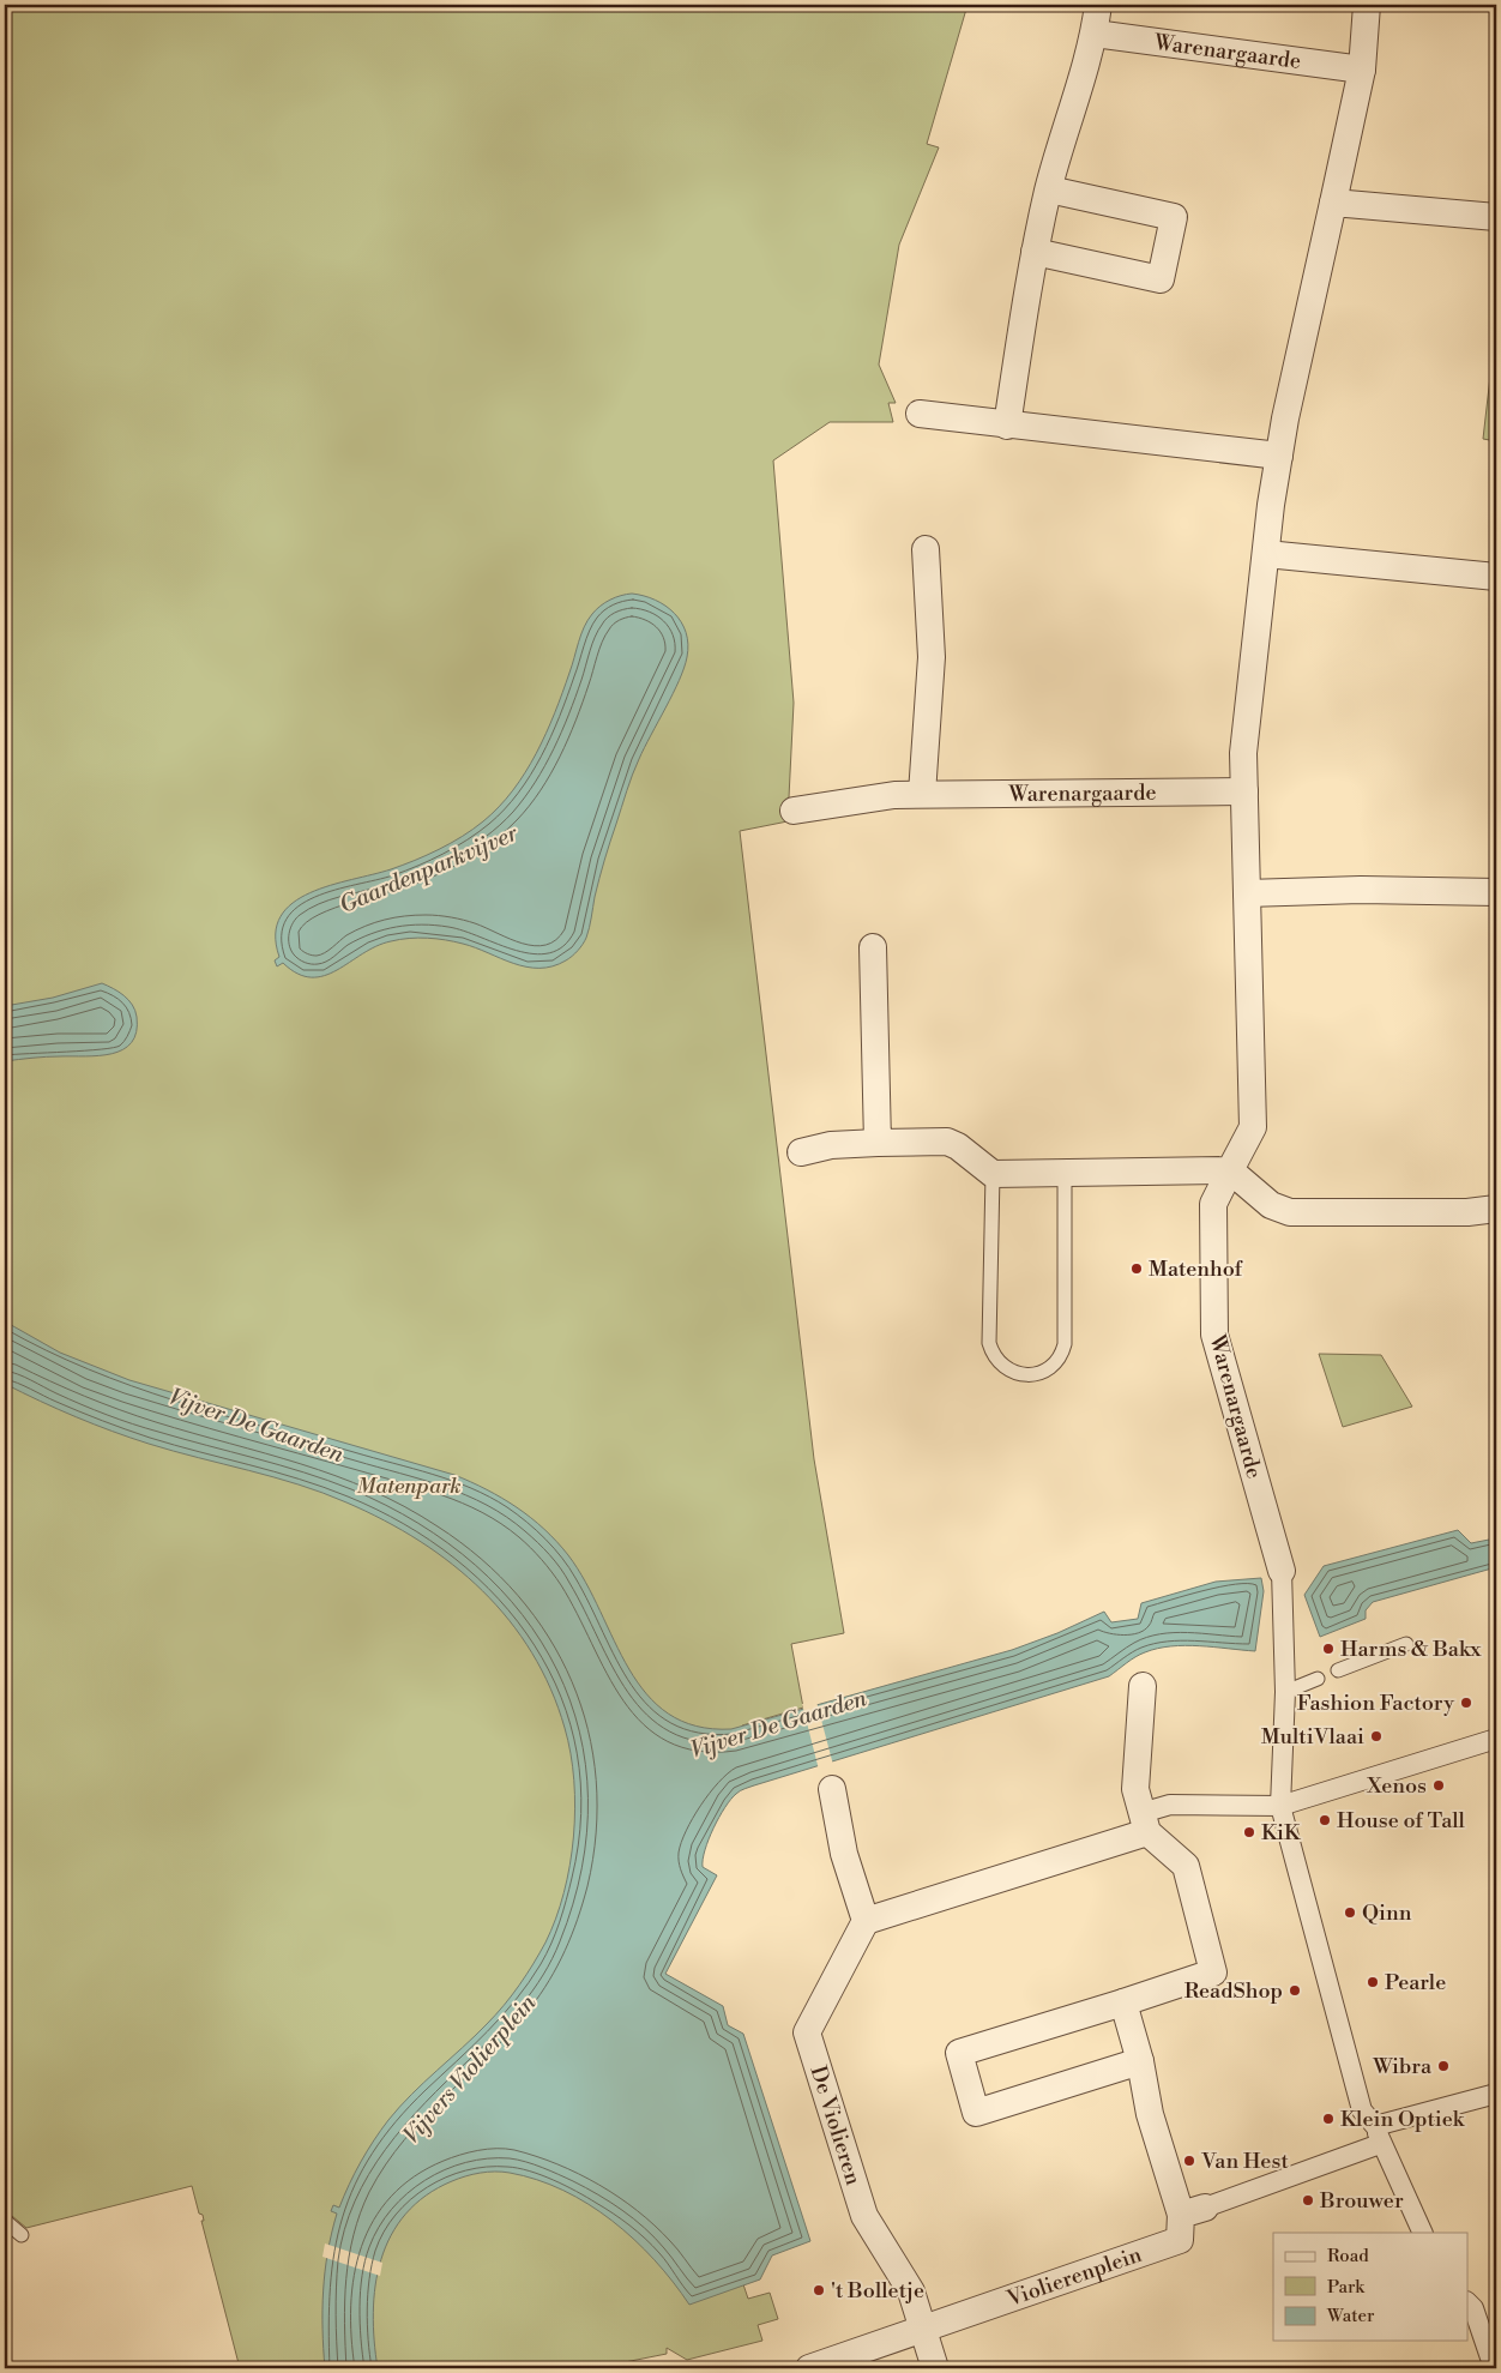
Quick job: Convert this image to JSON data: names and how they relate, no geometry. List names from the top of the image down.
{
  "streets": {
    "street": ["Warenargaarde", "De Violieren", "Violierenplein"]
  },
  "crossings": [
    ["De Violieren", "Violierenplein"]
  ],
  "water": ["Gaardenparkvijver", "Vijver De Gaarden", "Vijvers Violierplein"],
  "parks": ["Matenpark"],
  "places": [
    "Matenhof",
    "Harms & Bakx",
    "Fashion Factory",
    "MultiVlaai",
    "Xenos",
    "House of Tall",
    "KiK",
    "Qinn",
    "Pearle",
    "ReadShop",
    "Wibra",
    "Klein Optiek",
    "Van Hest",
    "Brouwer",
    "'t Bolletje"
  ],
  "legend": ["Road", "Park", "Water"]
}
